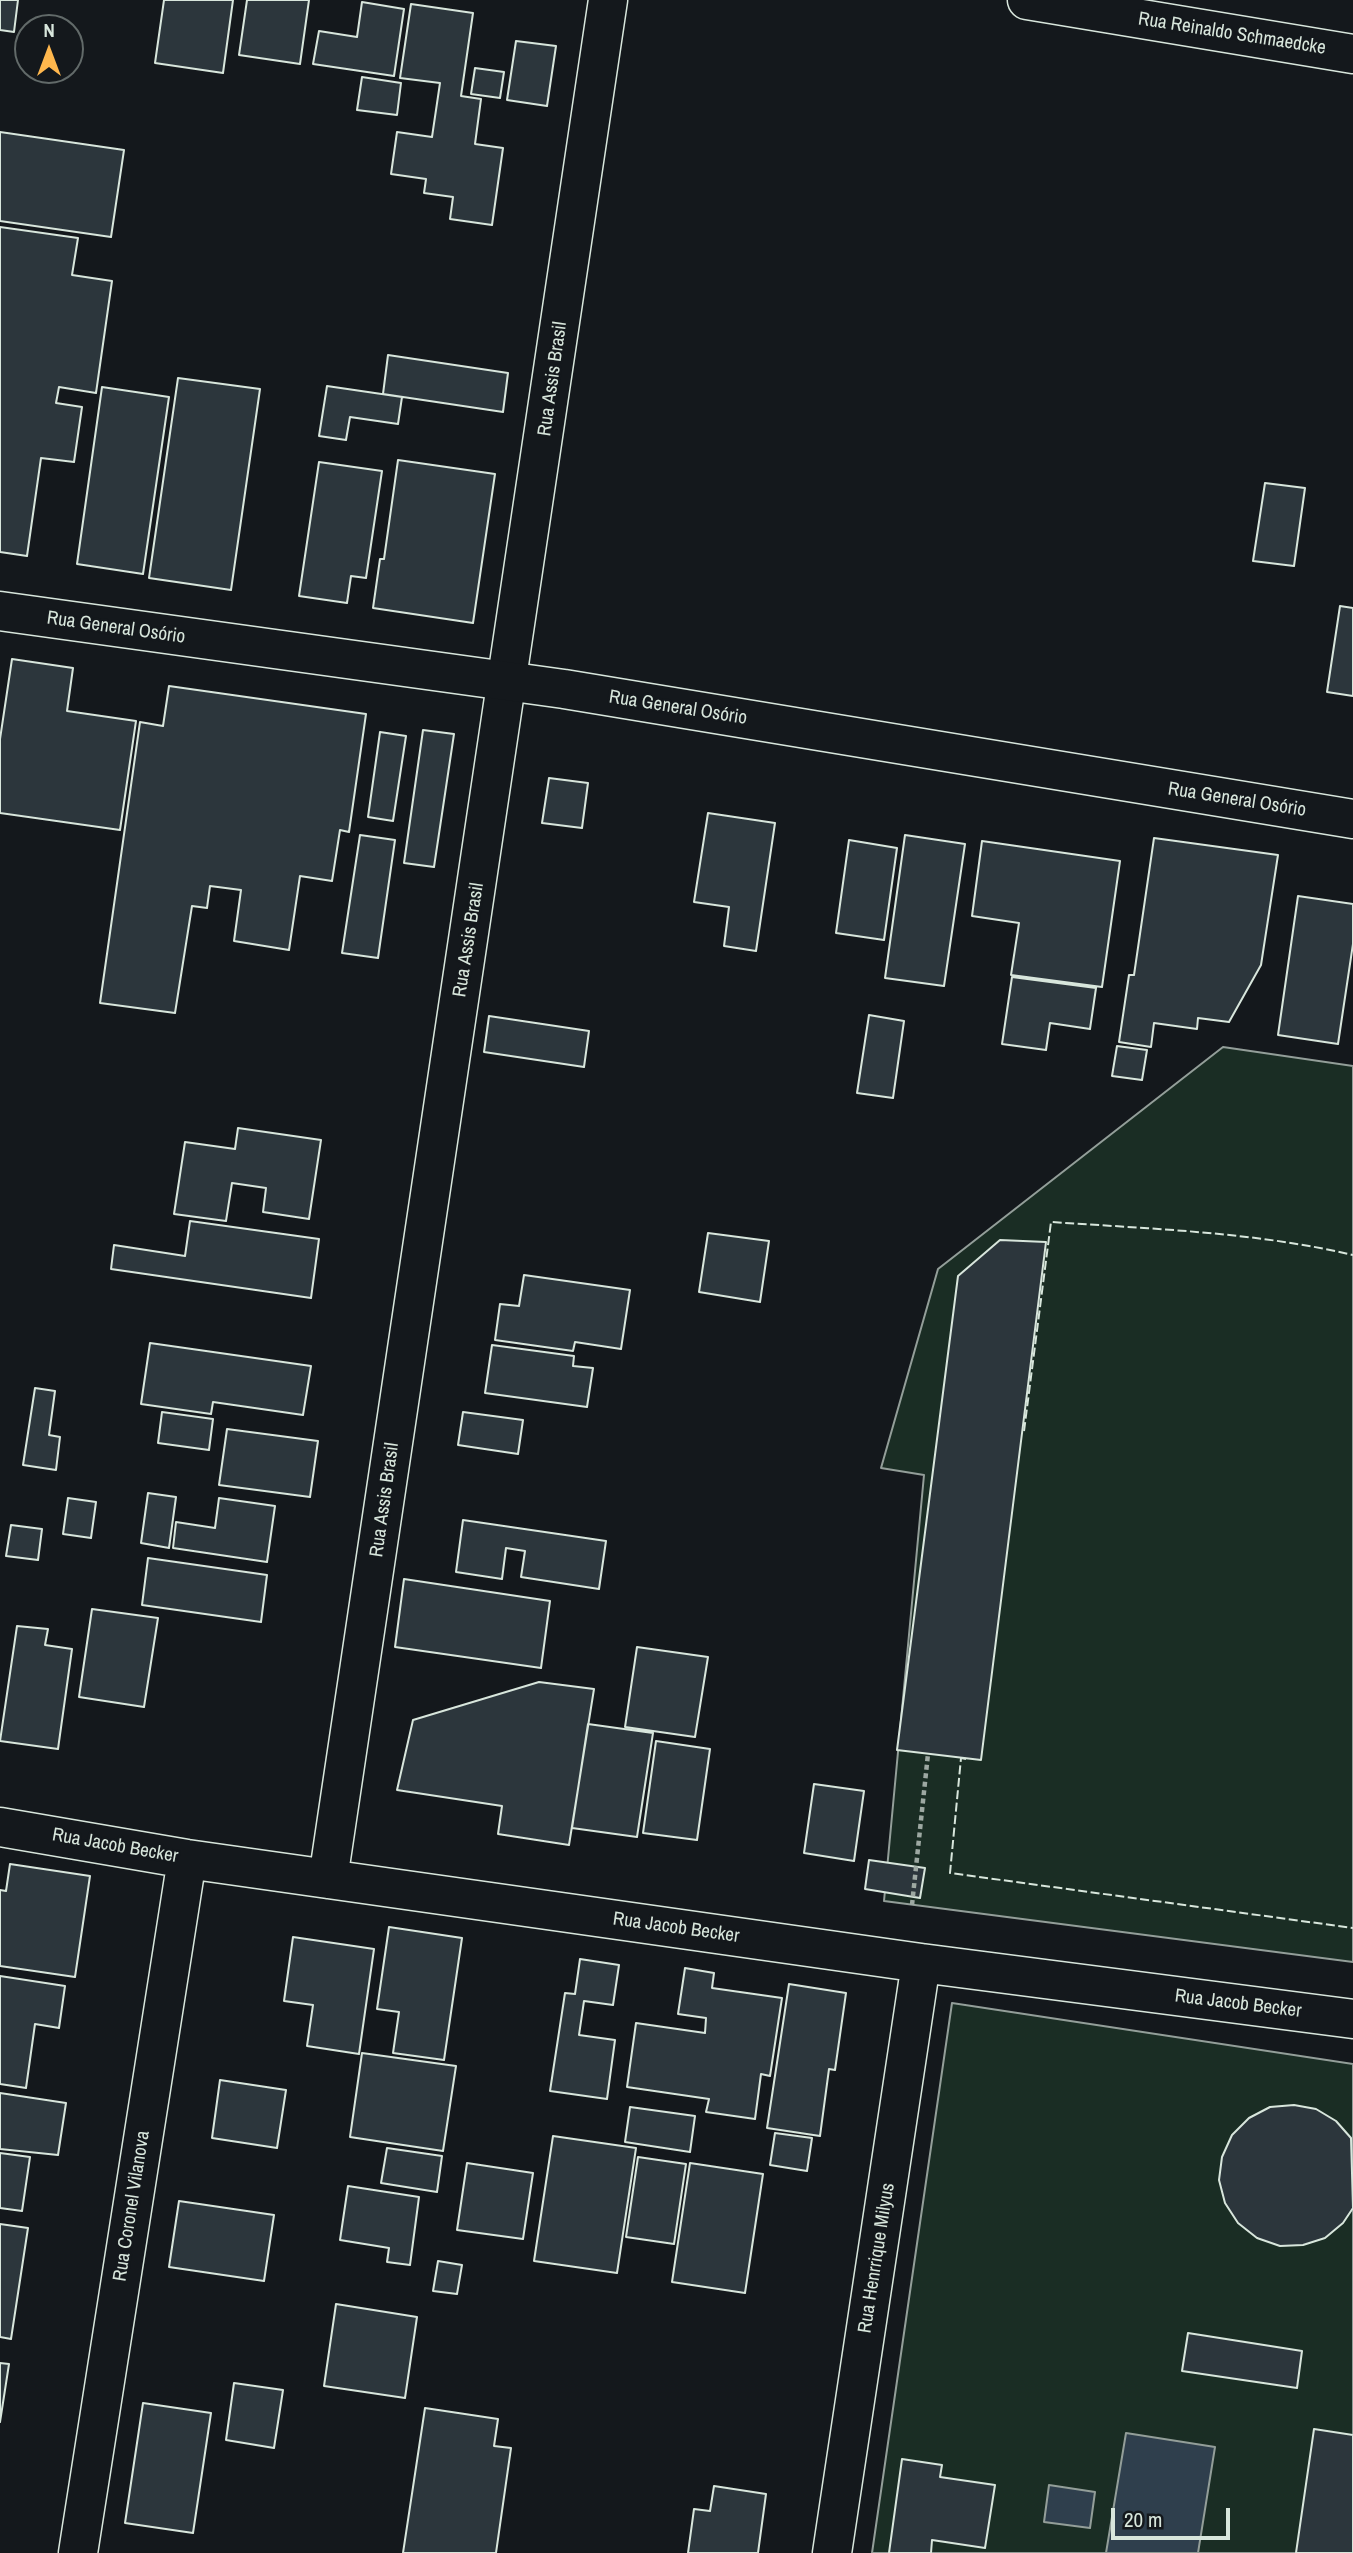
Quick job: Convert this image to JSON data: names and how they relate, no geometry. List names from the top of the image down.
{
  "streets": {
    "street": [
      "Rua Reinaldo Schmaedcke",
      "Rua Assis Brasil",
      "Rua General Osório",
      "Rua Jacob Becker",
      "Rua Coronel Vilanova",
      "Rua Henrrique Milyus"
    ]
  },
  "crossings": [
    ["Rua Assis Brasil", "Rua General Osório"],
    ["Rua Assis Brasil", "Rua Jacob Becker"],
    ["Rua Jacob Becker", "Rua Coronel Vilanova"],
    ["Rua Jacob Becker", "Rua Henrrique Milyus"]
  ],
  "scale_bar": "20 m",
  "north": "top"
}
